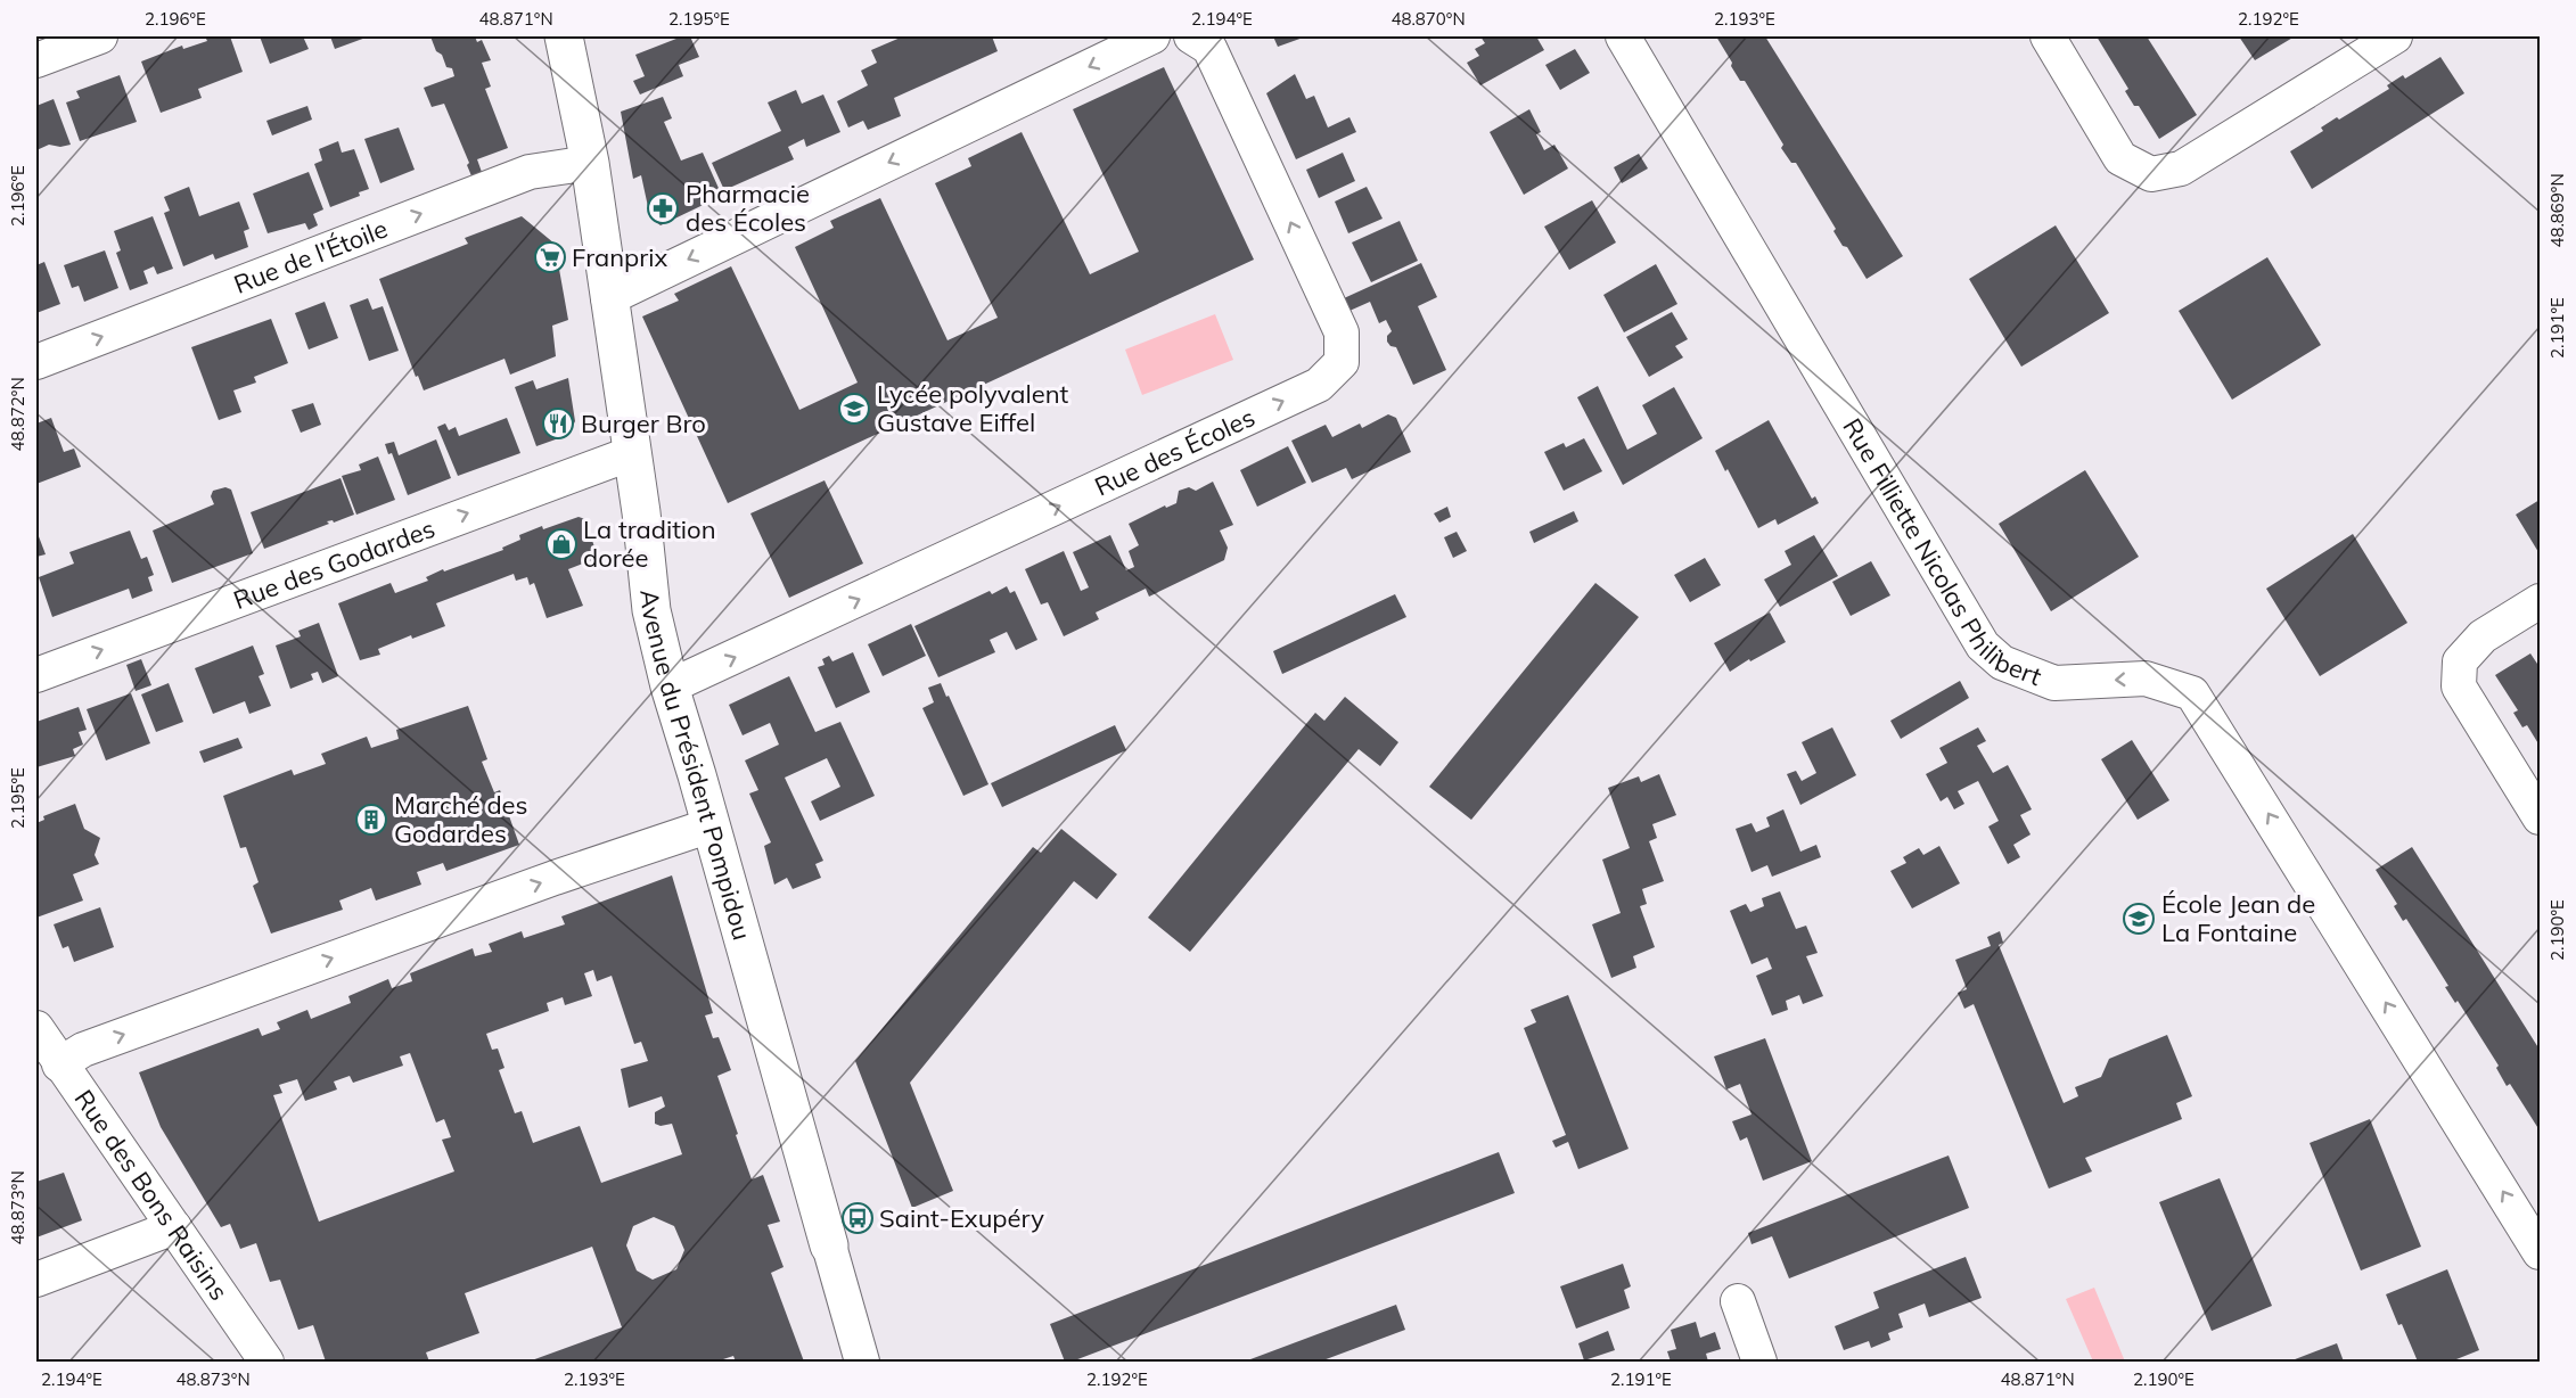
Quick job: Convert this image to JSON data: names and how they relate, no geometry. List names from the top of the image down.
{
  "streets": {
    "street": [
      "Rue de l'Étoile",
      "Rue des Écoles",
      "Rue Filliette Nicolas Philibert",
      "Rue des Godardes",
      "Avenue du Président Pompidou",
      "Rue des Bons Raisins"
    ]
  },
  "crossings": [
    ["Rue de l'Étoile", "Avenue du Président Pompidou"],
    ["Rue des Écoles", "Avenue du Président Pompidou"],
    ["Rue des Godardes", "Avenue du Président Pompidou"]
  ],
  "one_way": ["Rue de l'Étoile", "Rue Filliette Nicolas Philibert", "Rue des Godardes"],
  "places": {
    "pharmacy": ["Pharmacie des Écoles"],
    "supermarket": ["Franprix"],
    "school or university": ["Lycée polyvalent Gustave Eiffel", "École Jean de La Fontaine"],
    "restaurant": ["Burger Bro"],
    "shop": ["La tradition dorée"],
    "building": ["Marché des Godardes"],
    "bus stop": ["Saint-Exupéry"]
  },
  "coordinates": [
    "2.196°E",
    "48.871°N",
    "2.195°E",
    "2.194°E",
    "48.870°N",
    "2.193°E",
    "2.192°E",
    "48.869°N",
    "2.191°E",
    "48.872°N",
    "2.190°E",
    "48.873°N"
  ]
}
